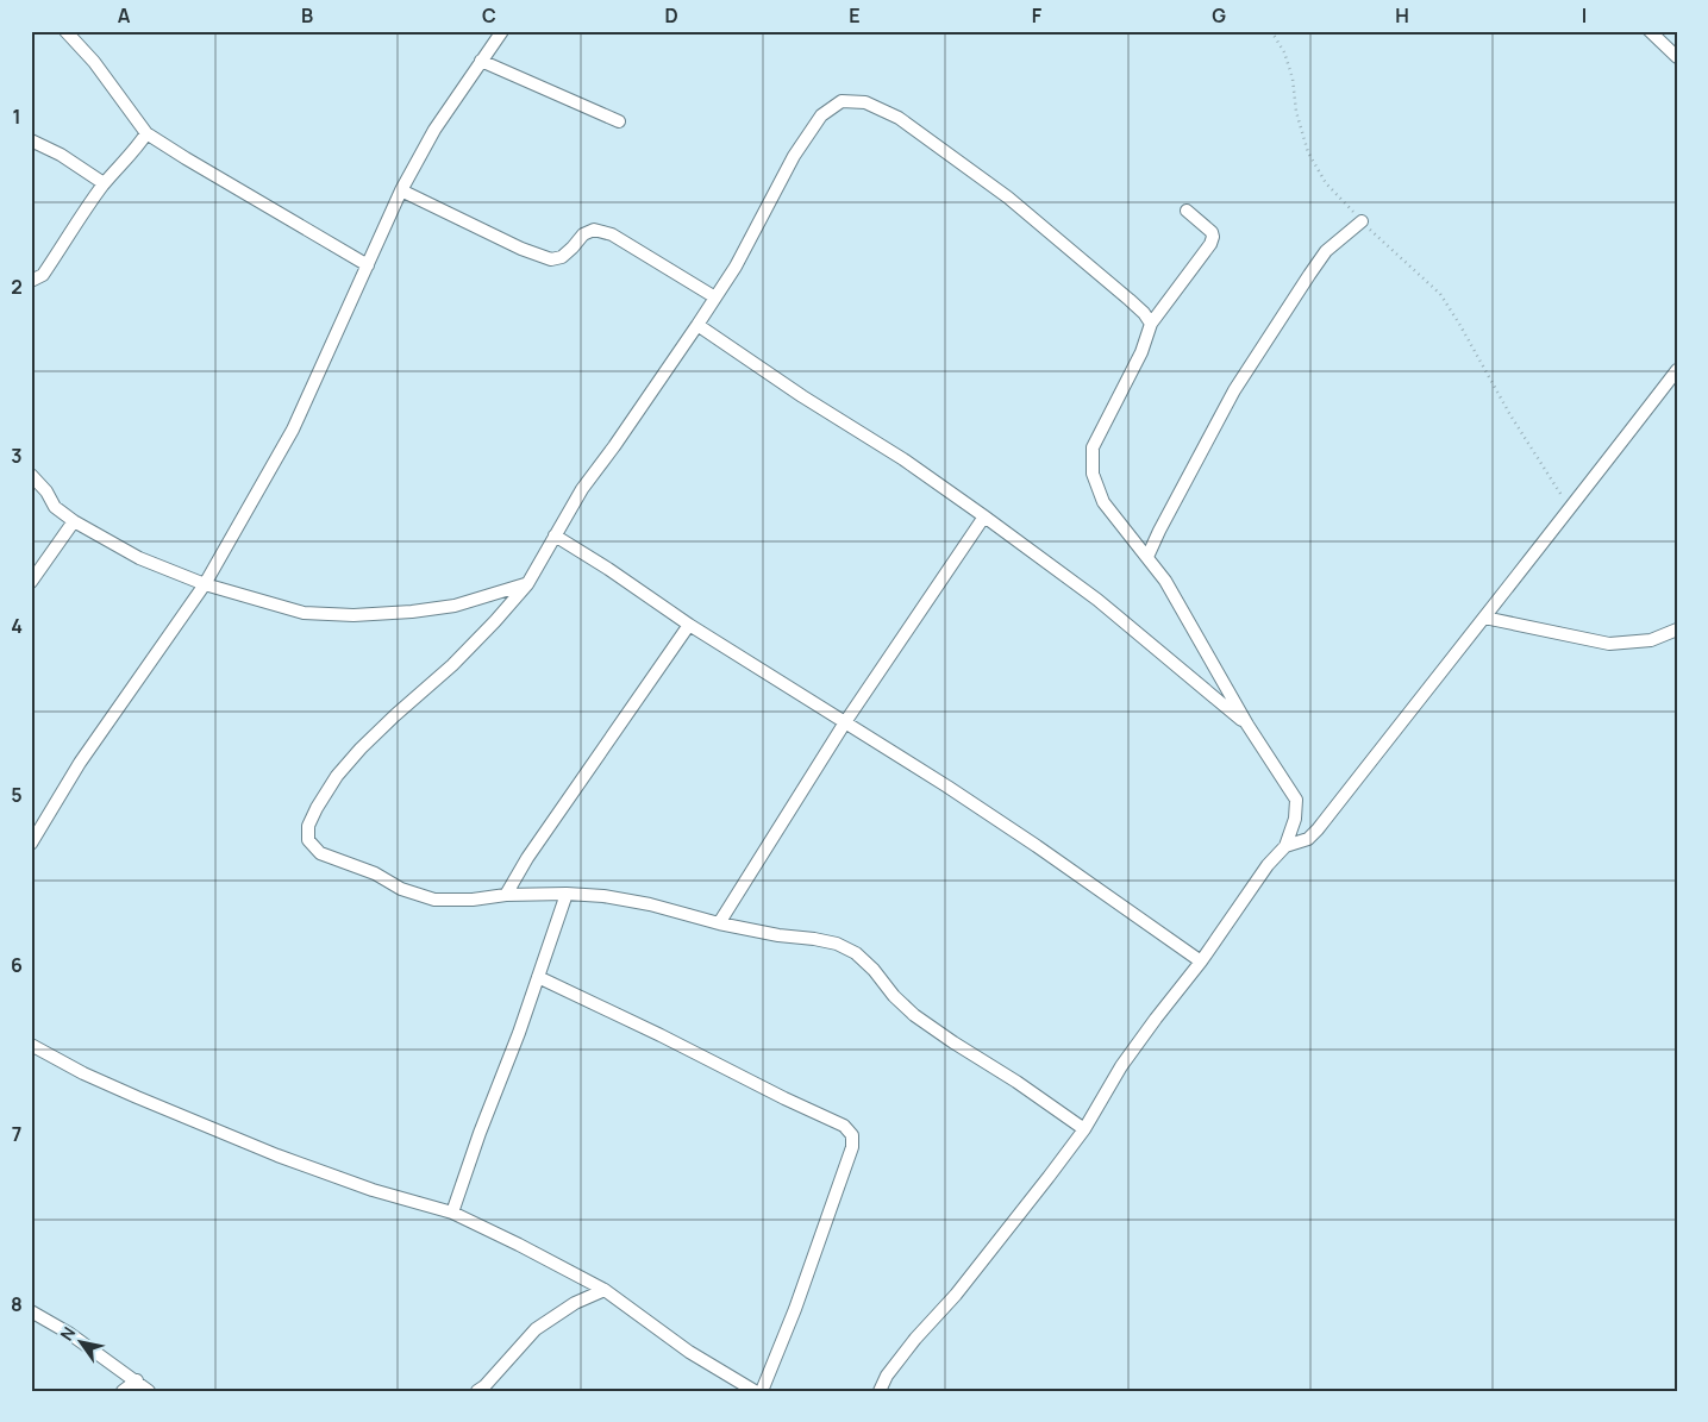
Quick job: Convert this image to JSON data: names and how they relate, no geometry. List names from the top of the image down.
{
  "north": "top left",
  "grid": {
    "columns": [
      "A",
      "B",
      "C",
      "D",
      "E",
      "F",
      "G",
      "H",
      "I"
    ],
    "rows": [
      "1",
      "2",
      "3",
      "4",
      "5",
      "6",
      "7",
      "8"
    ]
  }
}
